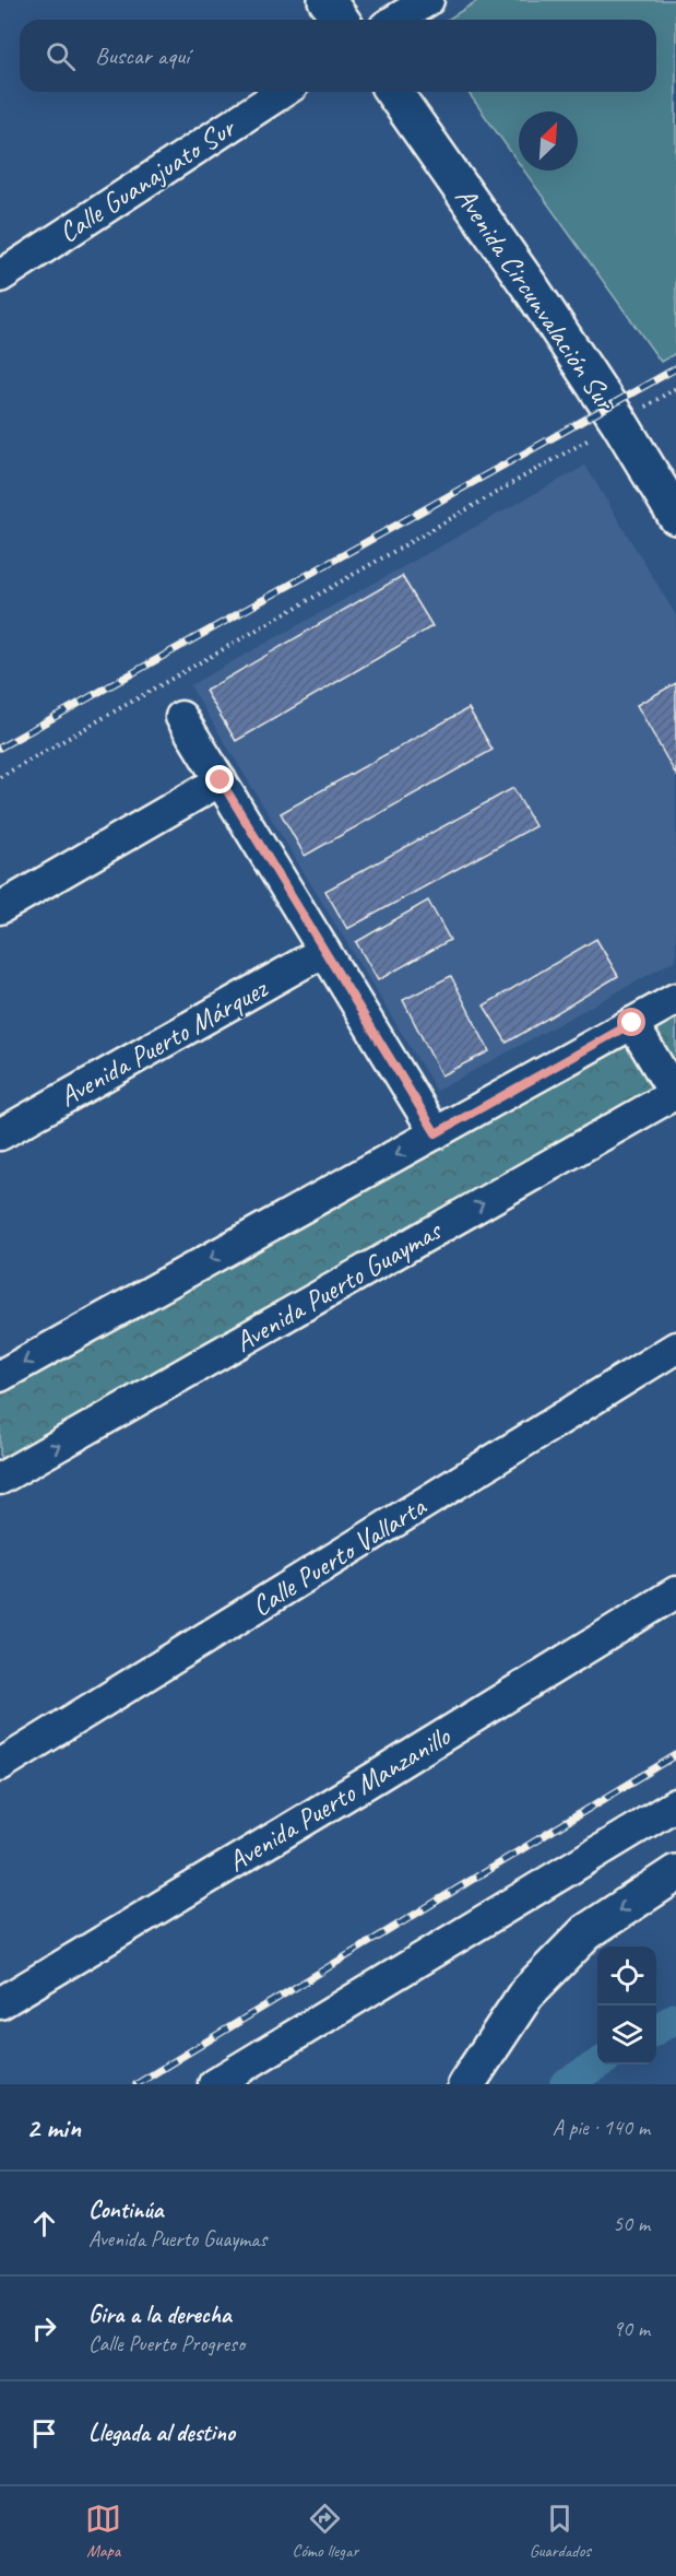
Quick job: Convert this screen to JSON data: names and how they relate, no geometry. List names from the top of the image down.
{
  "streets": {
    "main road": ["Avenida Circunvalación Sur"],
    "street": [
      "Calle Guanajuato Sur",
      "Avenida Puerto Márquez",
      "Avenida Puerto Guaymas",
      "Calle Puerto Vallarta",
      "Avenida Puerto Manzanillo"
    ]
  },
  "north": "top right",
  "page": {
    "search": "Buscar aquí",
    "heading": ["2 min", "A pie · 140 m"],
    "list": [
      ["Continúa", "Avenida Puerto Guaymas", "50 m"],
      ["Gira a la derecha", "Calle Puerto Progreso", "90 m"],
      "Llegada al destino"
    ],
    "nav": ["Mapa", "Cómo llegar", "Guardados"]
  }
}
